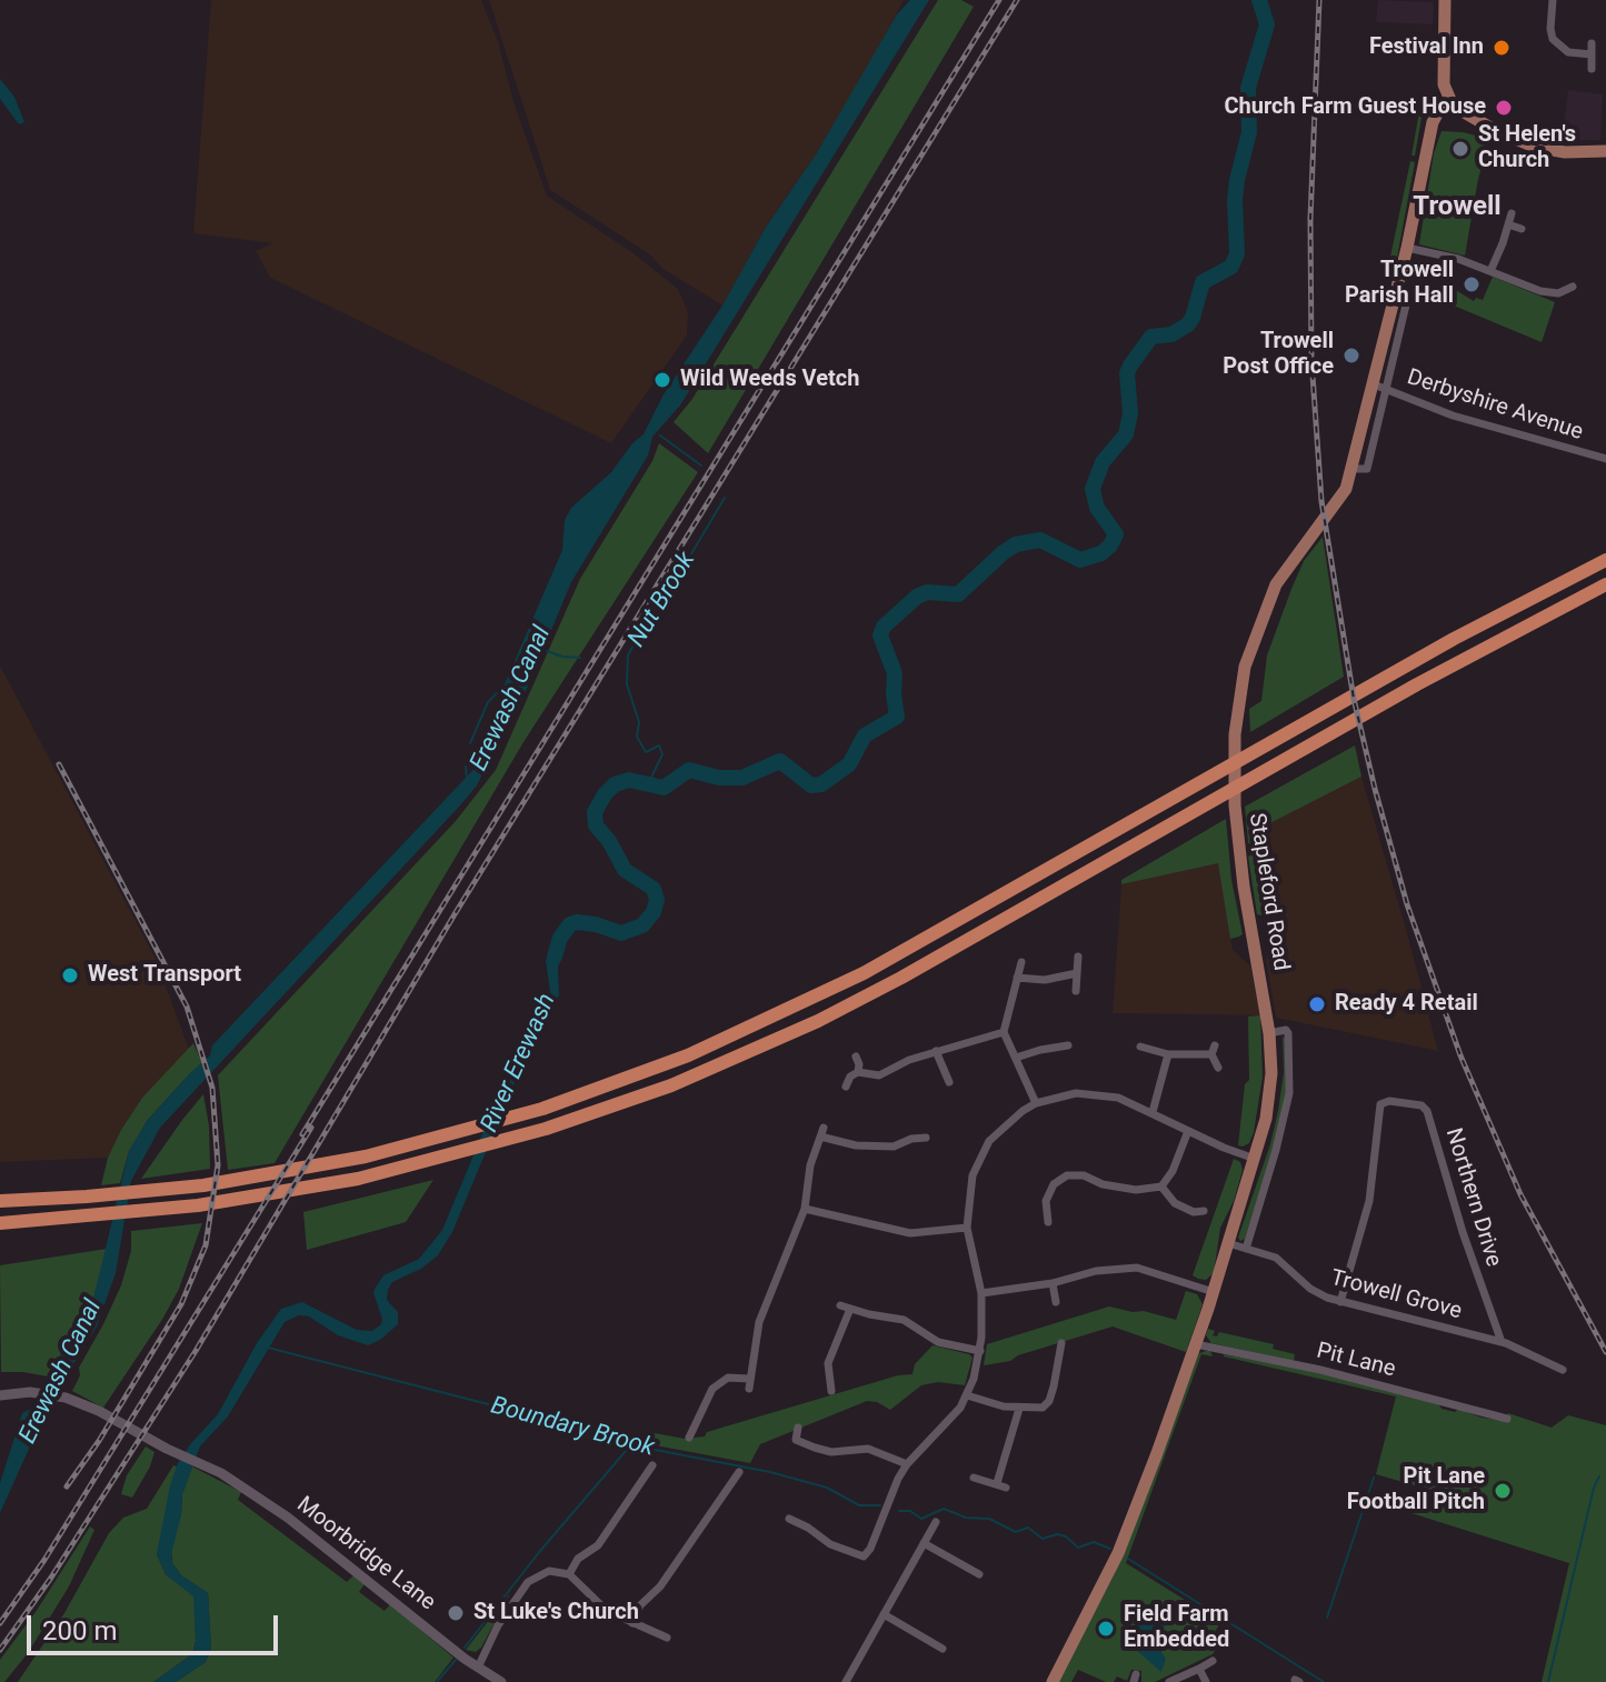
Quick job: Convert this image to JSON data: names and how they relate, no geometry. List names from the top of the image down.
{
  "streets": {
    "main road": ["Stapleford Road"],
    "street": [
      "Derbyshire Avenue",
      "Northern Drive",
      "Trowell Grove",
      "Pit Lane",
      "Moorbridge Lane"
    ]
  },
  "crossings": [
    ["Derbyshire Avenue", "Stapleford Road"],
    ["Stapleford Road", "Trowell Grove"],
    ["Stapleford Road", "Pit Lane"],
    ["Northern Drive", "Trowell Grove"]
  ],
  "districts": ["Trowell"],
  "water": [
    "Nut Brook",
    "Erewash Canal",
    "River Erewash",
    "Boundary Brook"
  ],
  "places": [
    "Festival Inn",
    "Church Farm Guest House",
    "St Helen's Church",
    "Trowell Parish Hall",
    "Trowell Post Office",
    "Wild Weeds Vetch",
    "West Transport",
    "Ready 4 Retail",
    "Pit Lane Football Pitch",
    "St Luke's Church",
    "Field Farm Embedded"
  ],
  "scale_bar": "200 m"
}
